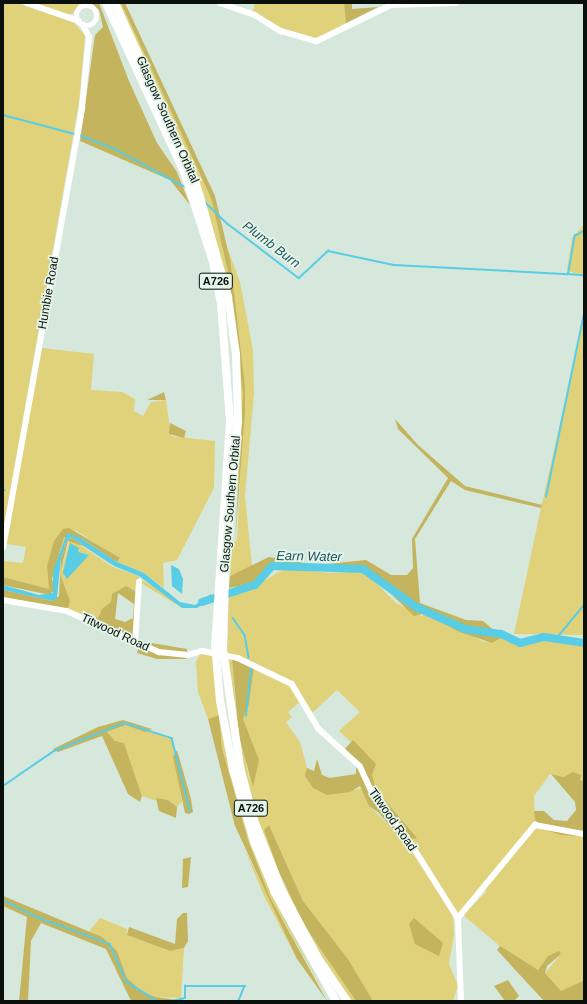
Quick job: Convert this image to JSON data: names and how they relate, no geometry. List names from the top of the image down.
{
  "streets": {
    "highway": ["Glasgow Southern Orbital", "A726"],
    "street": ["Humbie Road", "Titwood Road"]
  },
  "water": ["Plumb Burn", "Earn Water"]
}
